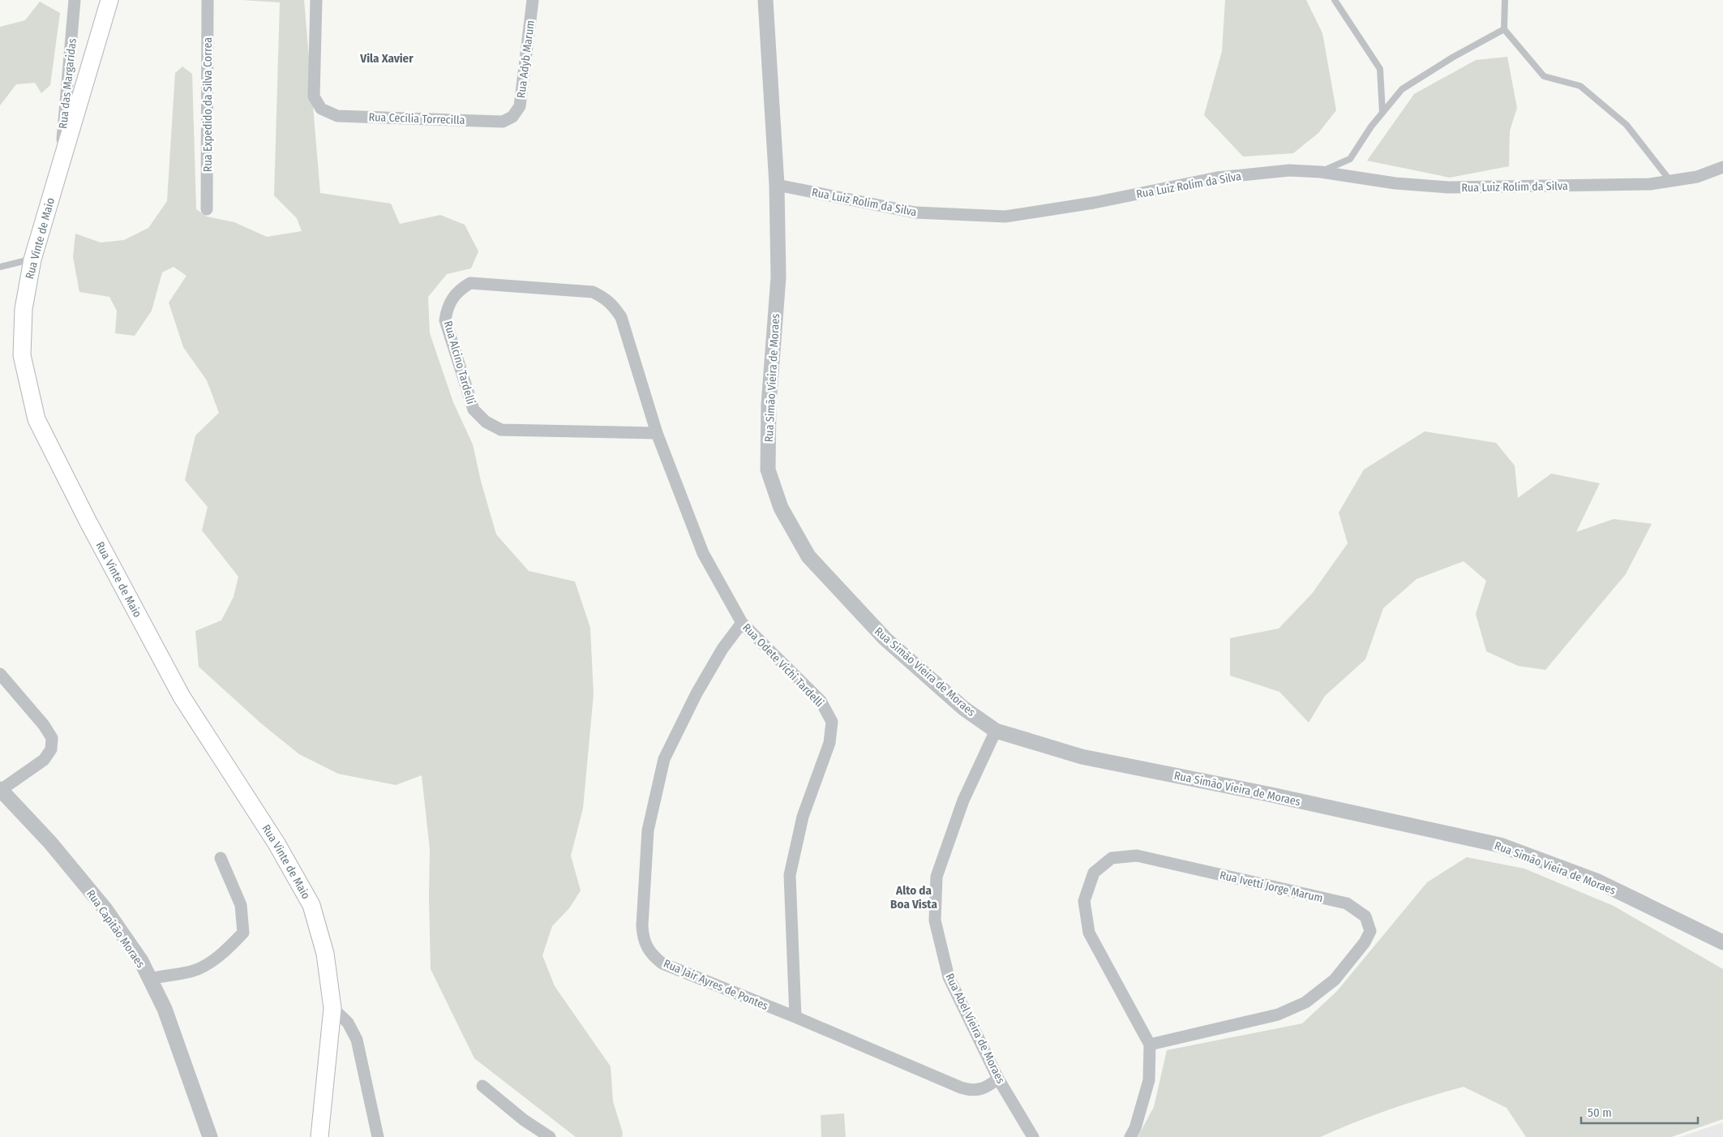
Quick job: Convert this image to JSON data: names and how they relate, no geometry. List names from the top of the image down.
{
  "streets": {
    "main road": ["Rua Vinte de Maio"],
    "street": [
      "Rua Adyb Marum",
      "Rua das Margaridas",
      "Rua Expedido da Silva Correa",
      "Rua Cecília Torrecilla",
      "Rua Luiz Rolim da Silva",
      "Rua Alcino Tardelli",
      "Rua Simão Vieira de Moraes",
      "Rua Odete Vichi Tardelli",
      "Rua Ivetti Jorge Marum",
      "Rua Capitão Moraes",
      "Rua Jair Ayres de Pontes",
      "Rua Abel Vieira de Moraes"
    ]
  },
  "crossings": [
    ["Rua Adyb Marum", "Rua Cecília Torrecilla"],
    ["Rua das Margaridas", "Rua Vinte de Maio"],
    ["Rua Luiz Rolim da Silva", "Rua Simão Vieira de Moraes"],
    ["Rua Alcino Tardelli", "Rua Odete Vichi Tardelli"],
    ["Rua Simão Vieira de Moraes", "Rua Abel Vieira de Moraes"],
    ["Rua Odete Vichi Tardelli", "Rua Jair Ayres de Pontes"],
    ["Rua Jair Ayres de Pontes", "Rua Abel Vieira de Moraes"]
  ],
  "districts": ["Vila Xavier", "Alto da Boa Vista"],
  "scale_bar": "50 m"
}
